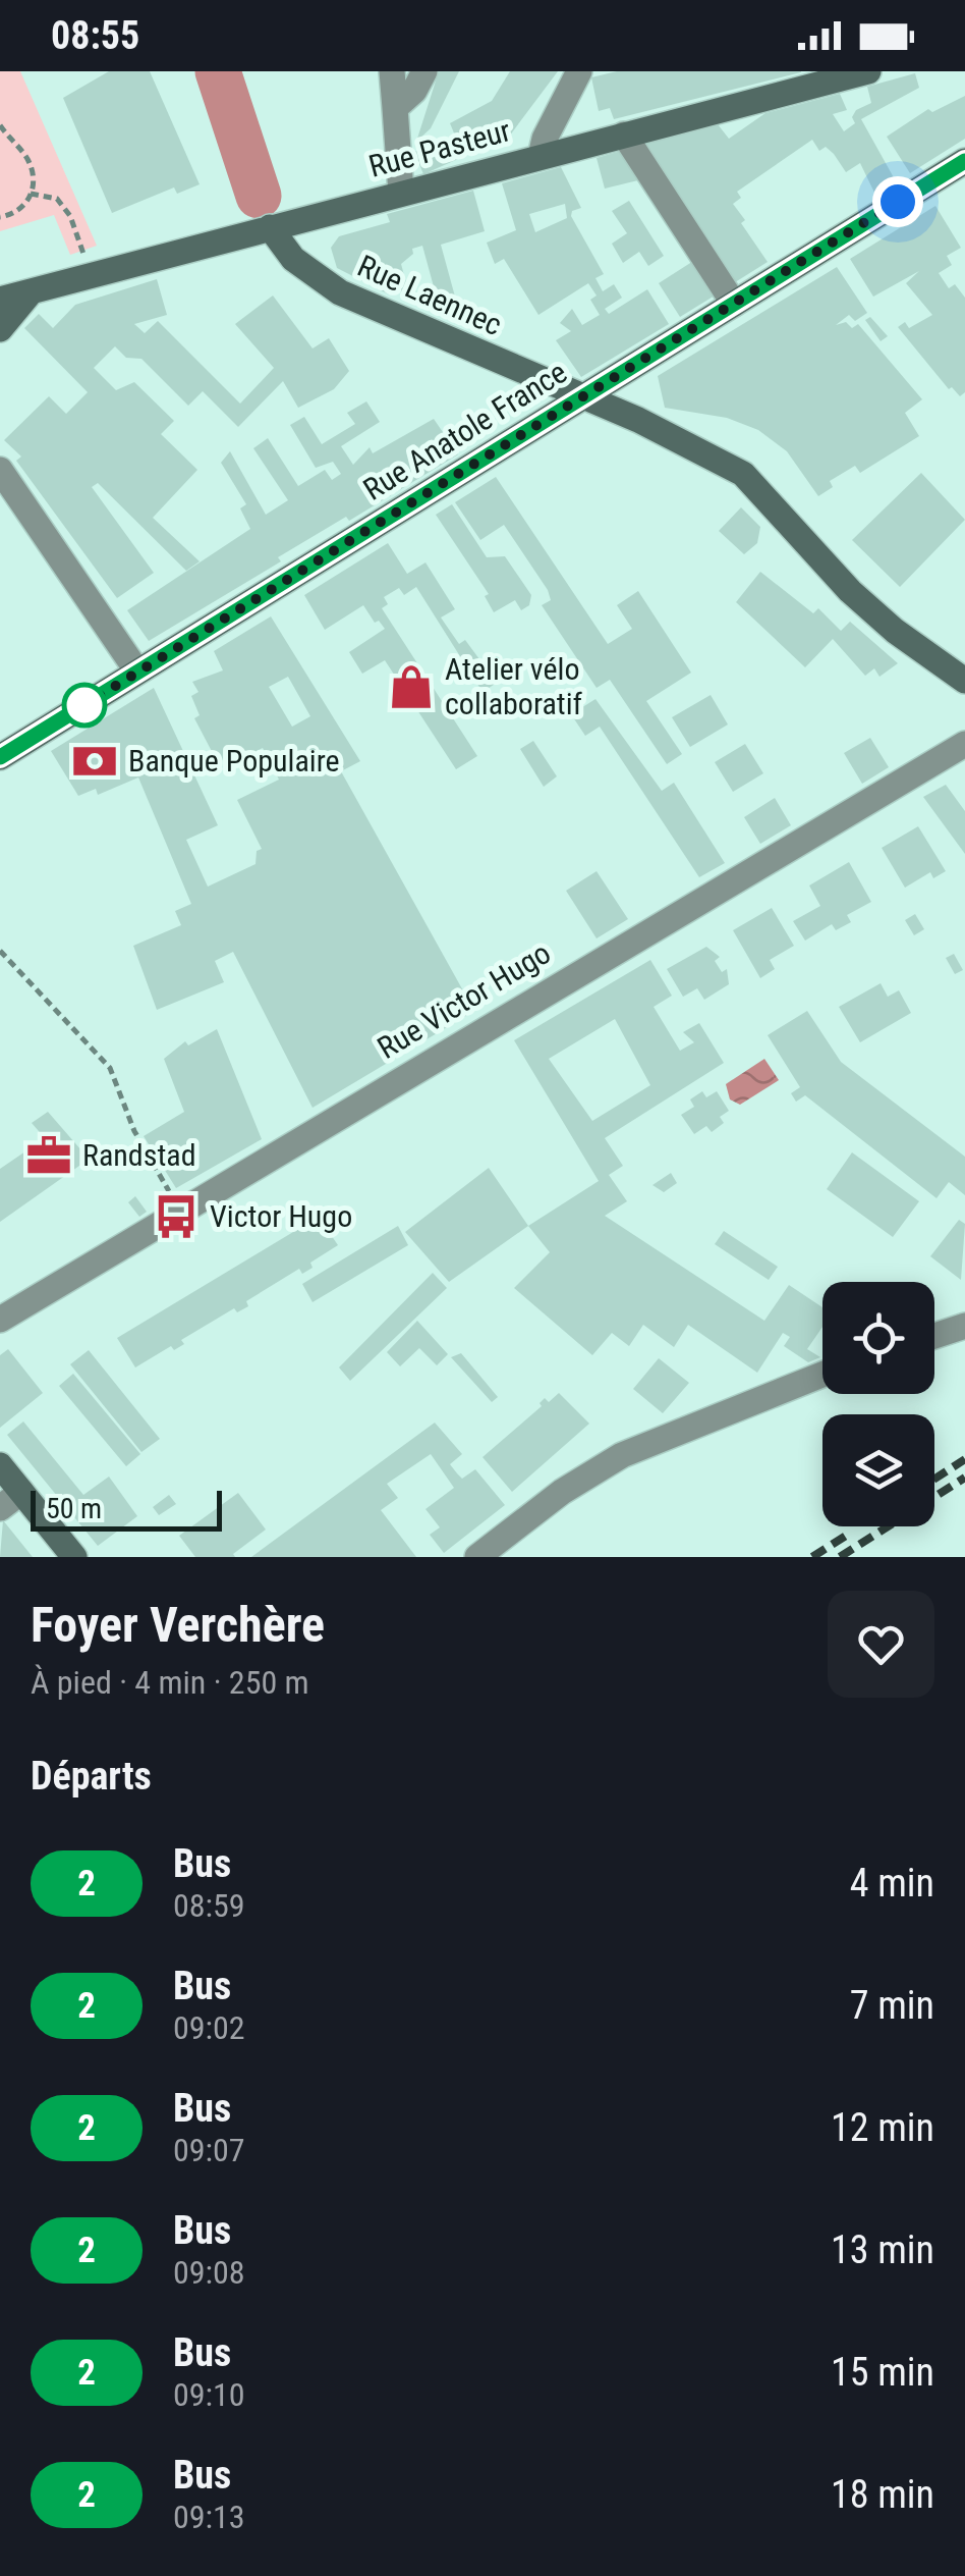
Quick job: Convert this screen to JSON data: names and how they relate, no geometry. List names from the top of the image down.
{
  "streets": {
    "main road": ["Rue Pasteur", "Rue Laennec", "Rue Anatole France"],
    "street": ["Rue Victor Hugo"]
  },
  "crossings": [
    ["Rue Pasteur", "Rue Laennec"],
    ["Rue Laennec", "Rue Anatole France"]
  ],
  "places": {
    "shop": ["Atelier vélo collaboratif"],
    "bank": ["Banque Populaire"],
    "office": ["Randstad"],
    "bus stop": ["Victor Hugo"]
  },
  "lines": ["bus line 2"],
  "scale_bar": "50 m",
  "page": {
    "status": "08:55",
    "scale": "50 m",
    "heading": [
      ["Foyer Verchère", "À pied · 4 min · 250 m"],
      "Départs"
    ],
    "list": [
      {
        "mark": "2",
        "name": "Bus",
        "note": "08:59",
        "value": "4 min"
      },
      {
        "mark": "2",
        "name": "Bus",
        "note": "09:02",
        "value": "7 min"
      },
      {
        "mark": "2",
        "name": "Bus",
        "note": "09:07",
        "value": "12 min"
      },
      {
        "mark": "2",
        "name": "Bus",
        "note": "09:08",
        "value": "13 min"
      },
      {
        "mark": "2",
        "name": "Bus",
        "note": "09:10",
        "value": "15 min"
      },
      {
        "mark": "2",
        "name": "Bus",
        "note": "09:13",
        "value": "18 min"
      }
    ]
  }
}
